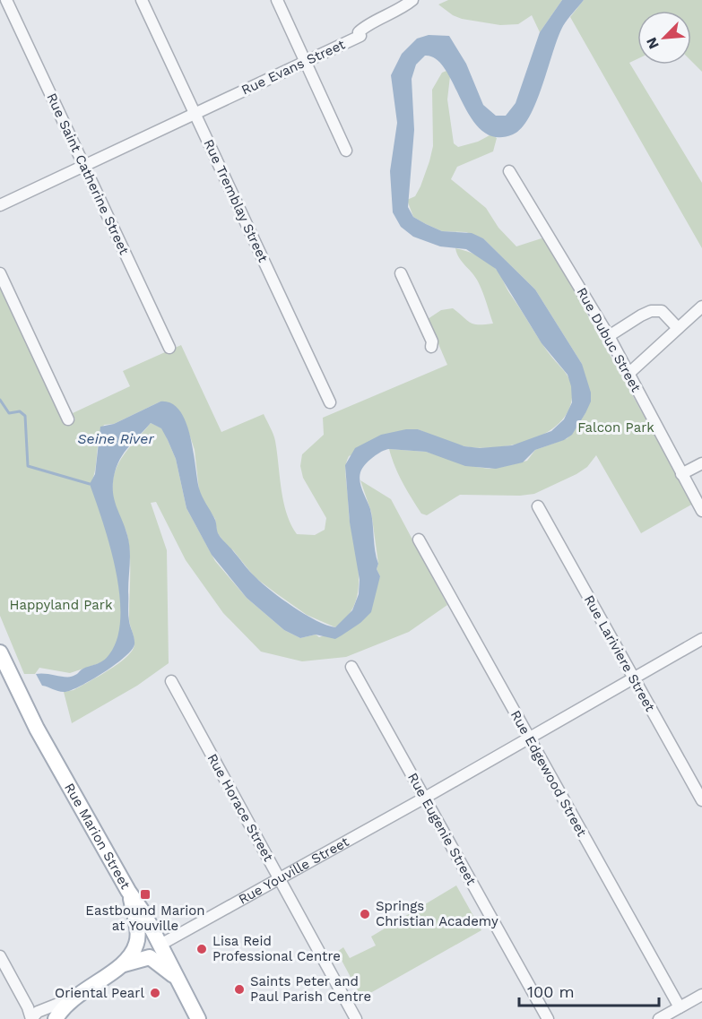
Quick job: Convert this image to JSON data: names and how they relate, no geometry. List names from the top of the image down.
{
  "streets": {
    "main road": ["Rue Marion Street"],
    "street": [
      "Rue Evans Street",
      "Rue Saint Catherine Street",
      "Rue Tremblay Street",
      "Rue Dubuc Street",
      "Rue Lariviere Street",
      "Rue Edgewood Street",
      "Rue Horace Street",
      "Rue Eugenie Street",
      "Rue Youville Street"
    ]
  },
  "crossings": [
    ["Rue Evans Street", "Rue Saint Catherine Street"],
    ["Rue Evans Street", "Rue Tremblay Street"],
    ["Rue Edgewood Street", "Rue Youville Street"],
    ["Rue Horace Street", "Rue Youville Street"],
    ["Rue Eugenie Street", "Rue Youville Street"],
    ["Rue Marion Street", "Rue Youville Street"]
  ],
  "water": ["Seine River"],
  "parks": ["Falcon Park", "Happyland Park"],
  "places": {
    "transit": ["Eastbound Marion at Youville"],
    "other": [
      "Springs Christian Academy",
      "Lisa Reid Professional Centre",
      "Saints Peter and Paul Parish Centre",
      "Oriental Pearl"
    ]
  },
  "scale_bar": "100 m",
  "north": "bottom left"
}
